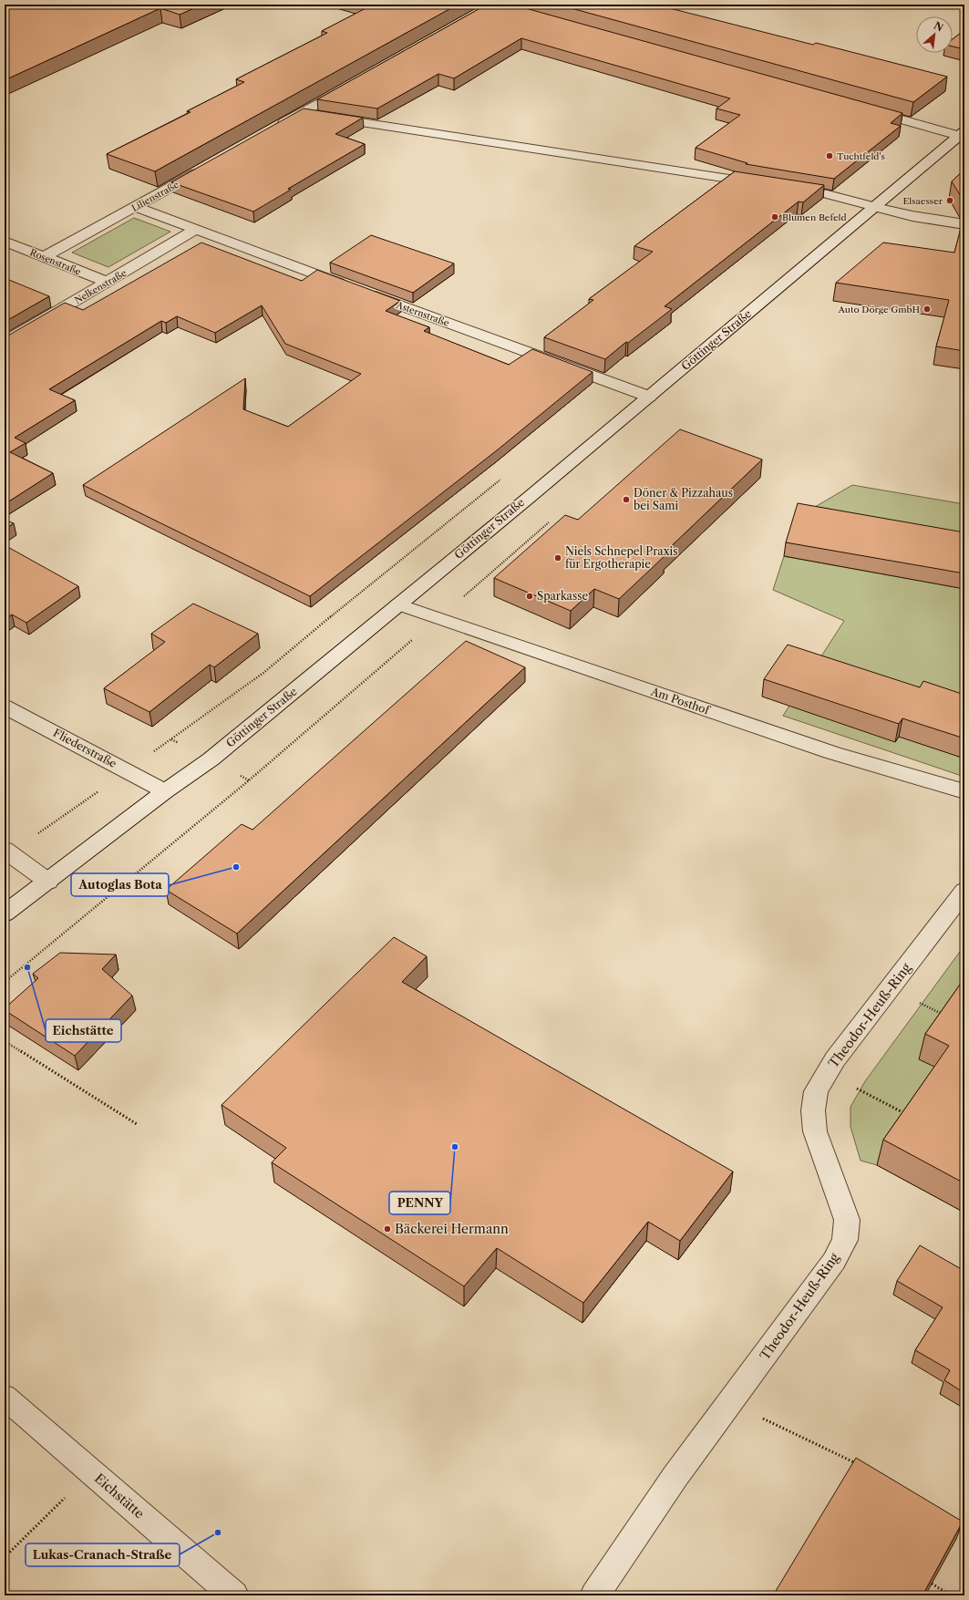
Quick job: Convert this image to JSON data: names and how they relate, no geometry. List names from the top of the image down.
{
  "streets": {
    "street": [
      "Lilienstraße",
      "Rosenstraße",
      "Nelkenstraße",
      "Asternstraße",
      "Göttinger Straße",
      "Am Posthof",
      "Fliederstraße",
      "Theodor-Heuß-Ring",
      "Eichstätte"
    ]
  },
  "crossings": [
    ["Lilienstraße", "Rosenstraße"],
    ["Lilienstraße", "Asternstraße"],
    ["Rosenstraße", "Nelkenstraße"],
    ["Nelkenstraße", "Asternstraße"],
    ["Asternstraße", "Göttinger Straße"],
    ["Göttinger Straße", "Am Posthof"],
    ["Göttinger Straße", "Fliederstraße"]
  ],
  "places": [
    "Tuchtfeld's",
    "Elsaesser",
    "Blumen Befeld",
    "Auto Dörge GmbH",
    "Döner & Pizzahaus bei Sami",
    "Niels Schnepel Praxis für Ergotherapie",
    "Sparkasse",
    "Autoglas Bota",
    "Eichstätte",
    "PENNY",
    "Bäckerei Hermann",
    "Lukas-Cranach-Straße"
  ],
  "north": "top right"
}
